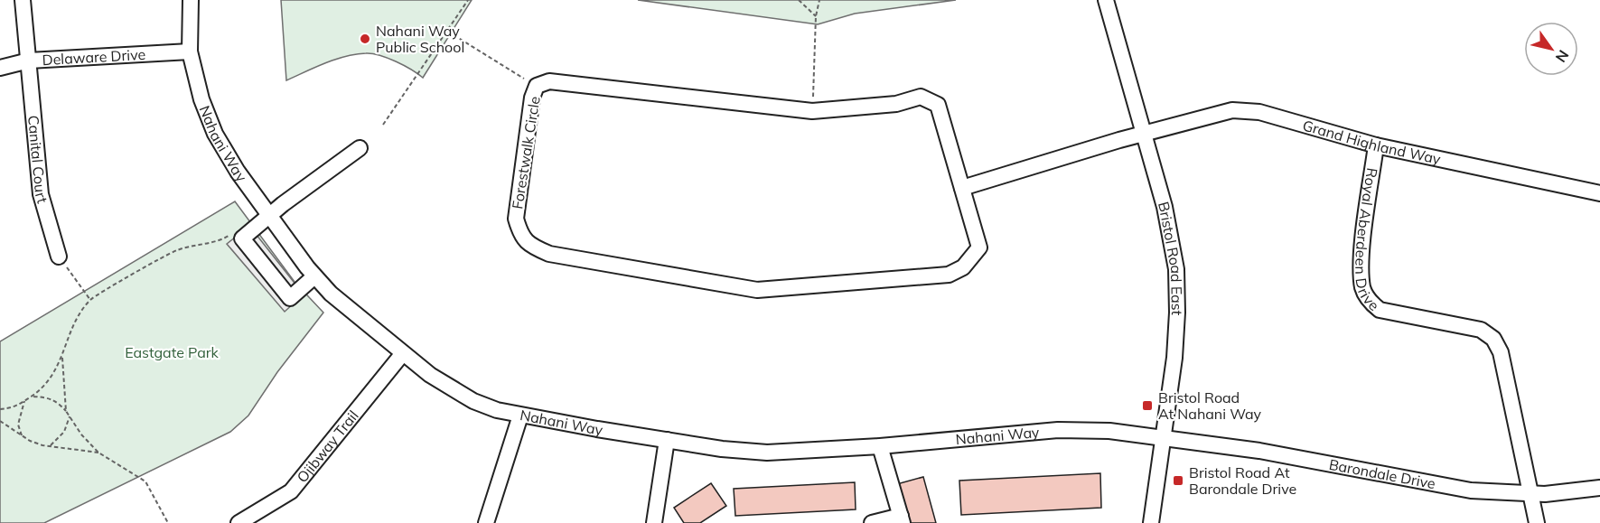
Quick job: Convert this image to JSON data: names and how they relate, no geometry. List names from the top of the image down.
{
  "streets": {
    "street": [
      "Delaware Drive",
      "Grand Highland Way",
      "Nahani Way",
      "Forestwalk Circle",
      "Canital Court",
      "Royal Aberdeen Drive",
      "Bristol Road East",
      "Ojibway Trail",
      "Barondale Drive"
    ]
  },
  "crossings": [
    ["Delaware Drive", "Nahani Way"],
    ["Delaware Drive", "Canital Court"],
    ["Grand Highland Way", "Royal Aberdeen Drive"],
    ["Grand Highland Way", "Bristol Road East"],
    ["Nahani Way", "Bristol Road East"],
    ["Nahani Way", "Ojibway Trail"],
    ["Nahani Way", "Barondale Drive"],
    ["Royal Aberdeen Drive", "Barondale Drive"],
    ["Bristol Road East", "Barondale Drive"]
  ],
  "parks": ["Eastgate Park"],
  "places": {
    "other": ["Nahani Way Public School"],
    "transit": ["Bristol Road At Nahani Way", "Bristol Road At Barondale Drive"]
  },
  "north": "bottom right"
}
